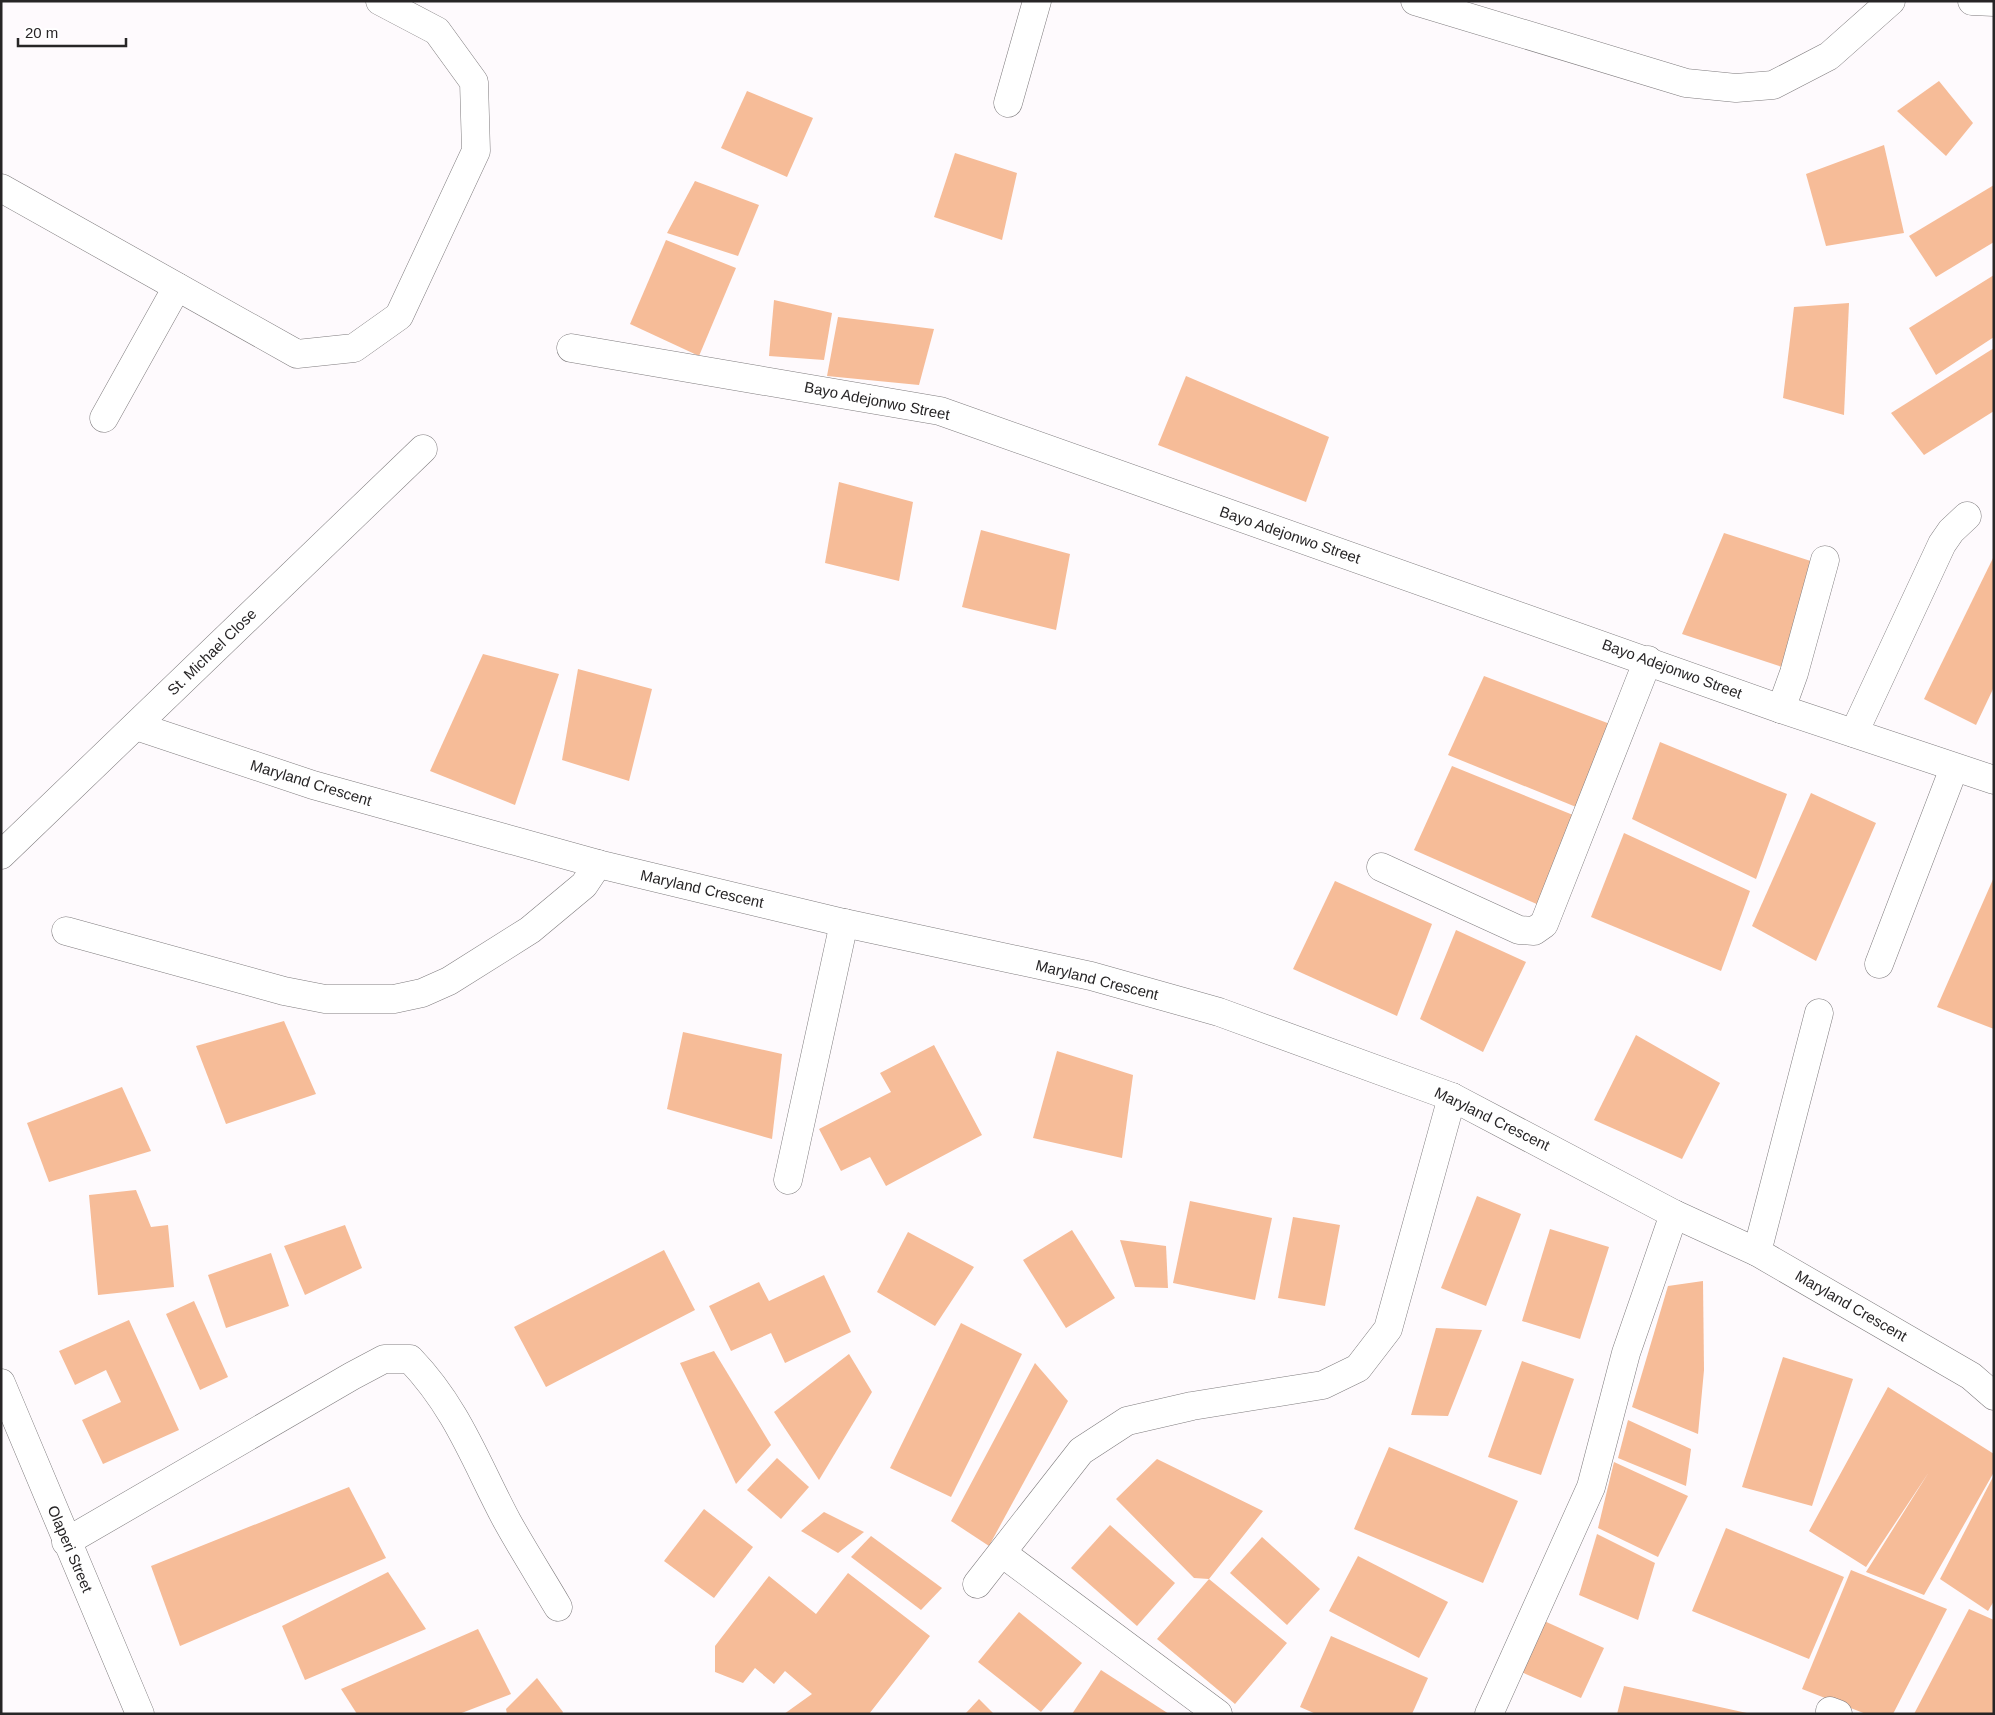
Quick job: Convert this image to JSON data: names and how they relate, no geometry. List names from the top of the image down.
{
  "streets": {
    "street": [
      "Bayo Adejonwo Street",
      "St. Michael Close",
      "Maryland Crescent",
      "Olaperi Street"
    ]
  },
  "crossings": [
    ["St. Michael Close", "Maryland Crescent"]
  ],
  "scale_bar": "20 m"
}
